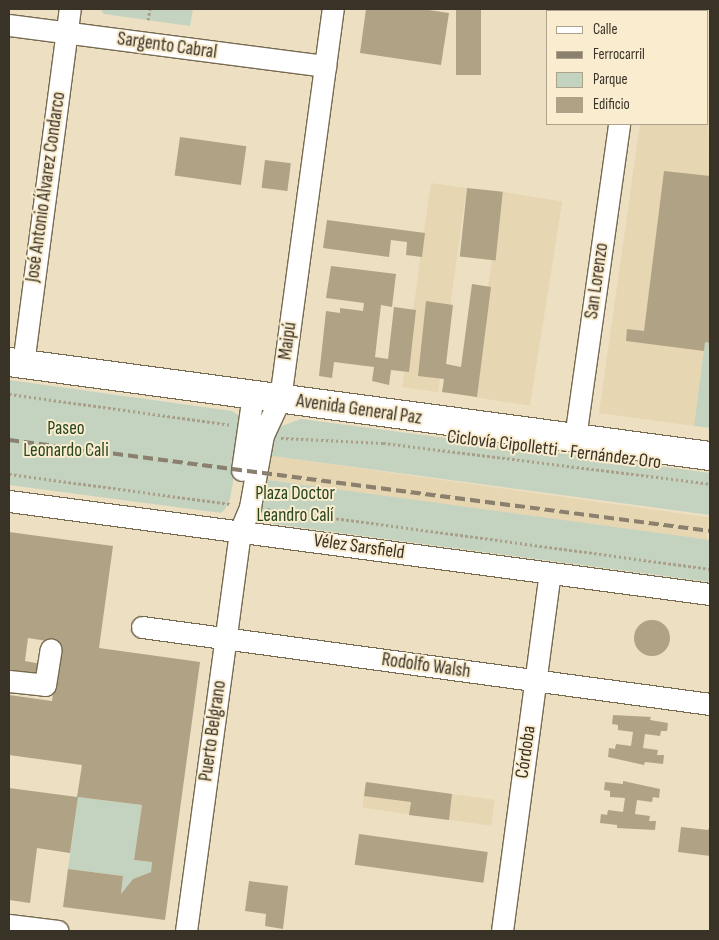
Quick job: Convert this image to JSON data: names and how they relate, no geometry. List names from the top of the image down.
{
  "streets": {
    "main road": ["Avenida General Paz"],
    "street": [
      "Sargento Cabral",
      "José Antonio Álvarez Condarco",
      "San Lorenzo",
      "Maipú",
      "Vélez Sarsfield",
      "Rodolfo Walsh",
      "Puerto Belgrano",
      "Córdoba"
    ],
    "path": ["Ciclovía Cipolletti - Fernández Oro"]
  },
  "crossings": [
    ["Sargento Cabral", "José Antonio Álvarez Condarco"],
    ["Sargento Cabral", "Maipú"],
    ["José Antonio Álvarez Condarco", "Avenida General Paz"],
    ["San Lorenzo", "Avenida General Paz"],
    ["Maipú", "Avenida General Paz"],
    ["Maipú", "Ciclovía Cipolletti - Fernández Oro"],
    ["Maipú", "Vélez Sarsfield"],
    ["Maipú", "Puerto Belgrano"],
    ["Vélez Sarsfield", "Puerto Belgrano"],
    ["Vélez Sarsfield", "Córdoba"],
    ["Rodolfo Walsh", "Puerto Belgrano"],
    ["Rodolfo Walsh", "Córdoba"]
  ],
  "parks": ["Paseo Leonardo Cali", "Plaza Doctor Leandro Calí"],
  "legend": [
    "Calle",
    "Ferrocarril",
    "Parque",
    "Edificio"
  ]
}
